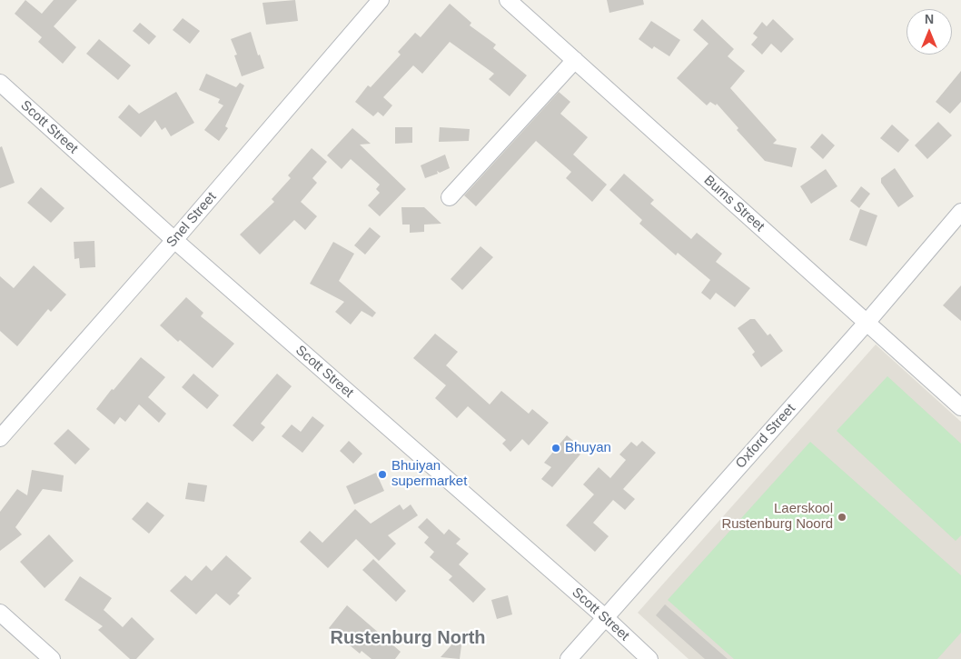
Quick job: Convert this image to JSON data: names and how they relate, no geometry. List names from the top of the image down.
{
  "streets": {
    "street": [
      "Scott Street",
      "Burns Street",
      "Snel Street",
      "Oxford Street"
    ]
  },
  "crossings": [
    ["Scott Street", "Snel Street"],
    ["Scott Street", "Oxford Street"],
    ["Burns Street", "Oxford Street"]
  ],
  "districts": ["Rustenburg North"],
  "places": ["Bhuyan", "Bhuiyan supermarket", "Laerskool Rustenburg Noord"],
  "north": "top"
}
